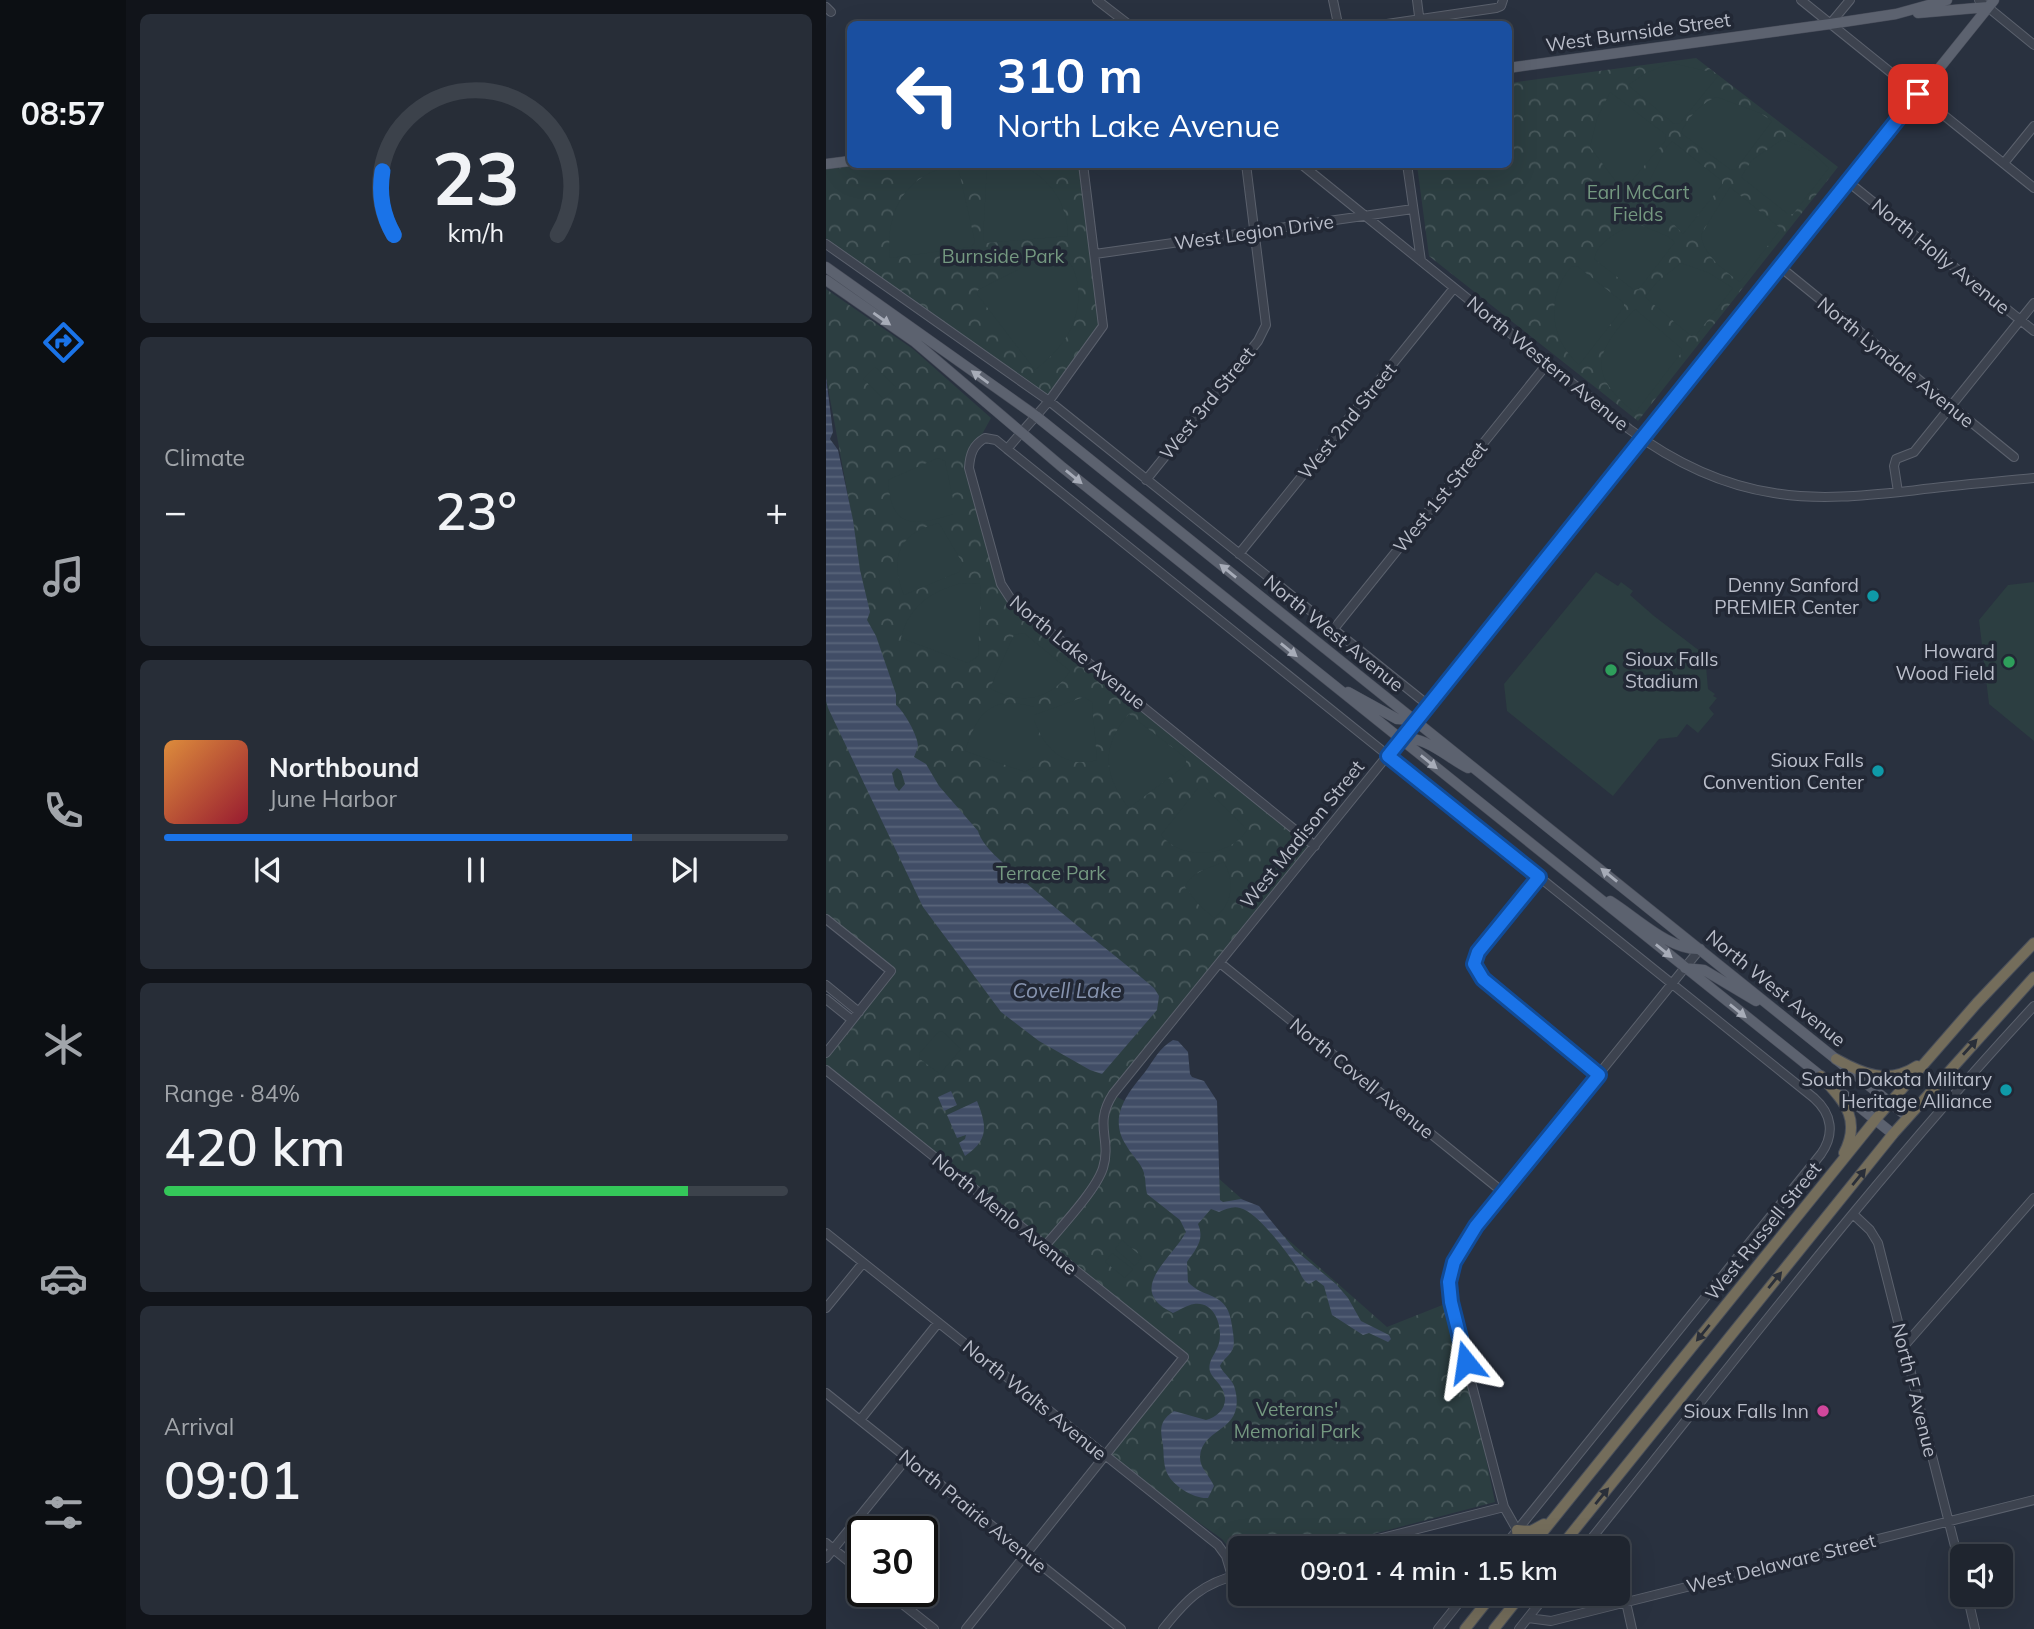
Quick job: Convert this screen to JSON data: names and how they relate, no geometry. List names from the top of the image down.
{
  "streets": {
    "highway": ["West Russell Street"],
    "main road": ["West Burnside Street", "North West Avenue", "West Madison Street"],
    "street": [
      "West Legion Drive",
      "North Holly Avenue",
      "North Lyndale Avenue",
      "North Western Avenue",
      "West 3rd Street",
      "West 2nd Street",
      "West 1st Street",
      "North Lake Avenue",
      "North Covell Avenue",
      "North Menlo Avenue",
      "North F Avenue",
      "North Walts Avenue",
      "North Prairie Avenue",
      "West Delaware Street"
    ]
  },
  "crossings": [
    ["West Burnside Street", "West Madison Street"],
    ["West Legion Drive", "North Western Avenue"],
    ["West Legion Drive", "West 3rd Street"],
    ["North Holly Avenue", "West Madison Street"],
    ["North Lyndale Avenue", "West Madison Street"],
    ["North Western Avenue", "West 2nd Street"],
    ["North Western Avenue", "West 1st Street"],
    ["North Western Avenue", "West Madison Street"],
    ["West 3rd Street", "North West Avenue"],
    ["West 2nd Street", "North West Avenue"],
    ["West 1st Street", "North West Avenue"],
    ["North West Avenue", "West Madison Street"],
    ["North West Avenue", "West Russell Street"],
    ["North Lake Avenue", "West Madison Street"],
    ["West Madison Street", "North Covell Avenue"],
    ["West Madison Street", "North Menlo Avenue"],
    ["North Menlo Avenue", "North Walts Avenue"],
    ["North F Avenue", "West Delaware Street"]
  ],
  "water": ["Covell Lake"],
  "parks": [
    "Earl McCart Fields",
    "Burnside Park",
    "Terrace Park",
    "Veterans' Memorial Park"
  ],
  "places": [
    "Denny Sanford PREMIER Center",
    "Howard Wood Field",
    "Sioux Falls Stadium",
    "Sioux Falls Convention Center",
    "South Dakota Military Heritage Alliance",
    "Sioux Falls Inn"
  ],
  "page": {
    "tabs": "08:57",
    "turn": ["310 m", "North Lake Avenue"],
    "tile": [
      "Climate",
      ["Range · 84%", "420 km"],
      ["Arrival", "09:01"]
    ],
    "heat": ["−", "23°", "+"],
    "song": ["Northbound", "June Harbor"],
    "limit": "30",
    "trip": "09:01 · 4 min · 1.5 km",
    "gauge": ["23", "km/h"]
  }
}
